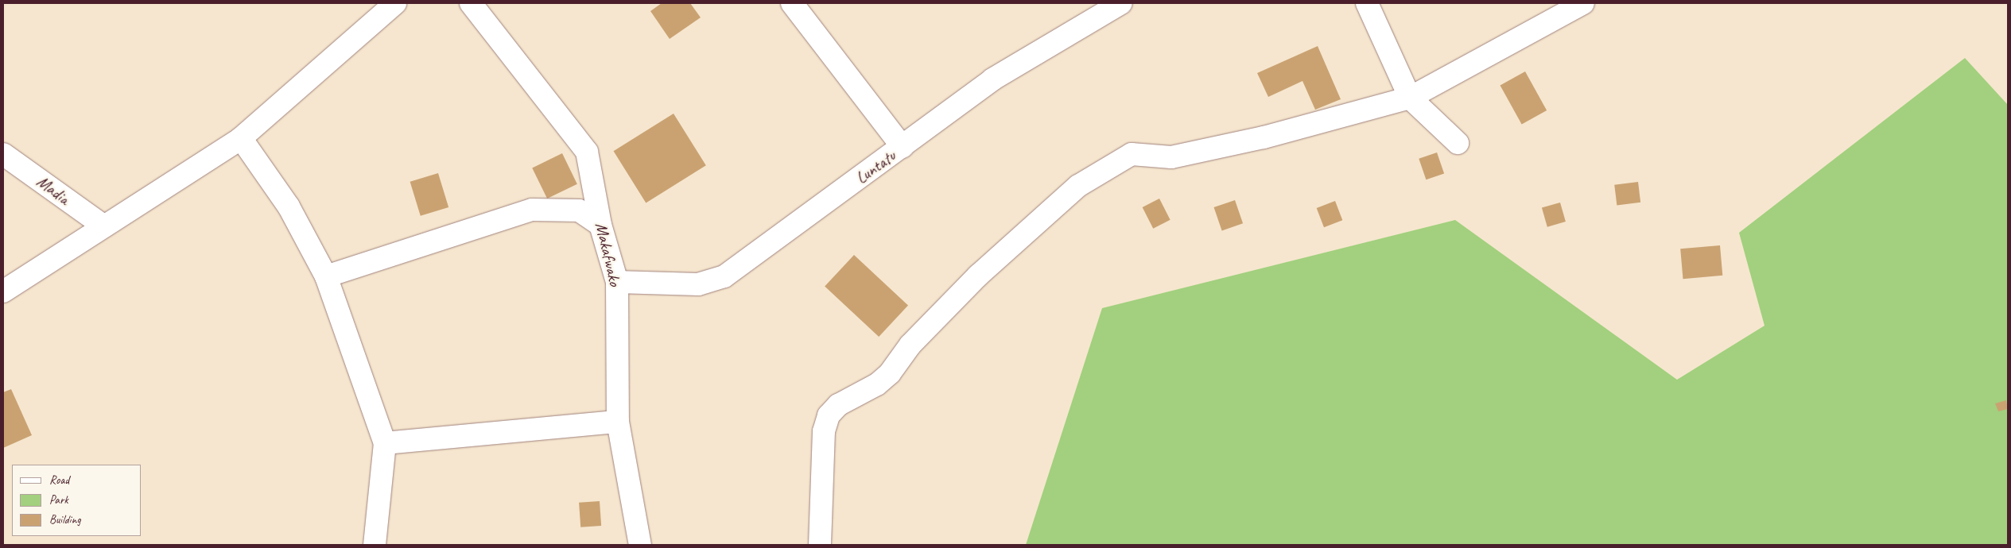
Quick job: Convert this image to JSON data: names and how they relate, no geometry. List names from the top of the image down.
{
  "streets": {
    "street": ["Luntatu", "Madia", "Makafwako"]
  },
  "crossings": [
    ["Luntatu", "Makafwako"]
  ],
  "legend": ["Road", "Park", "Building"]
}
